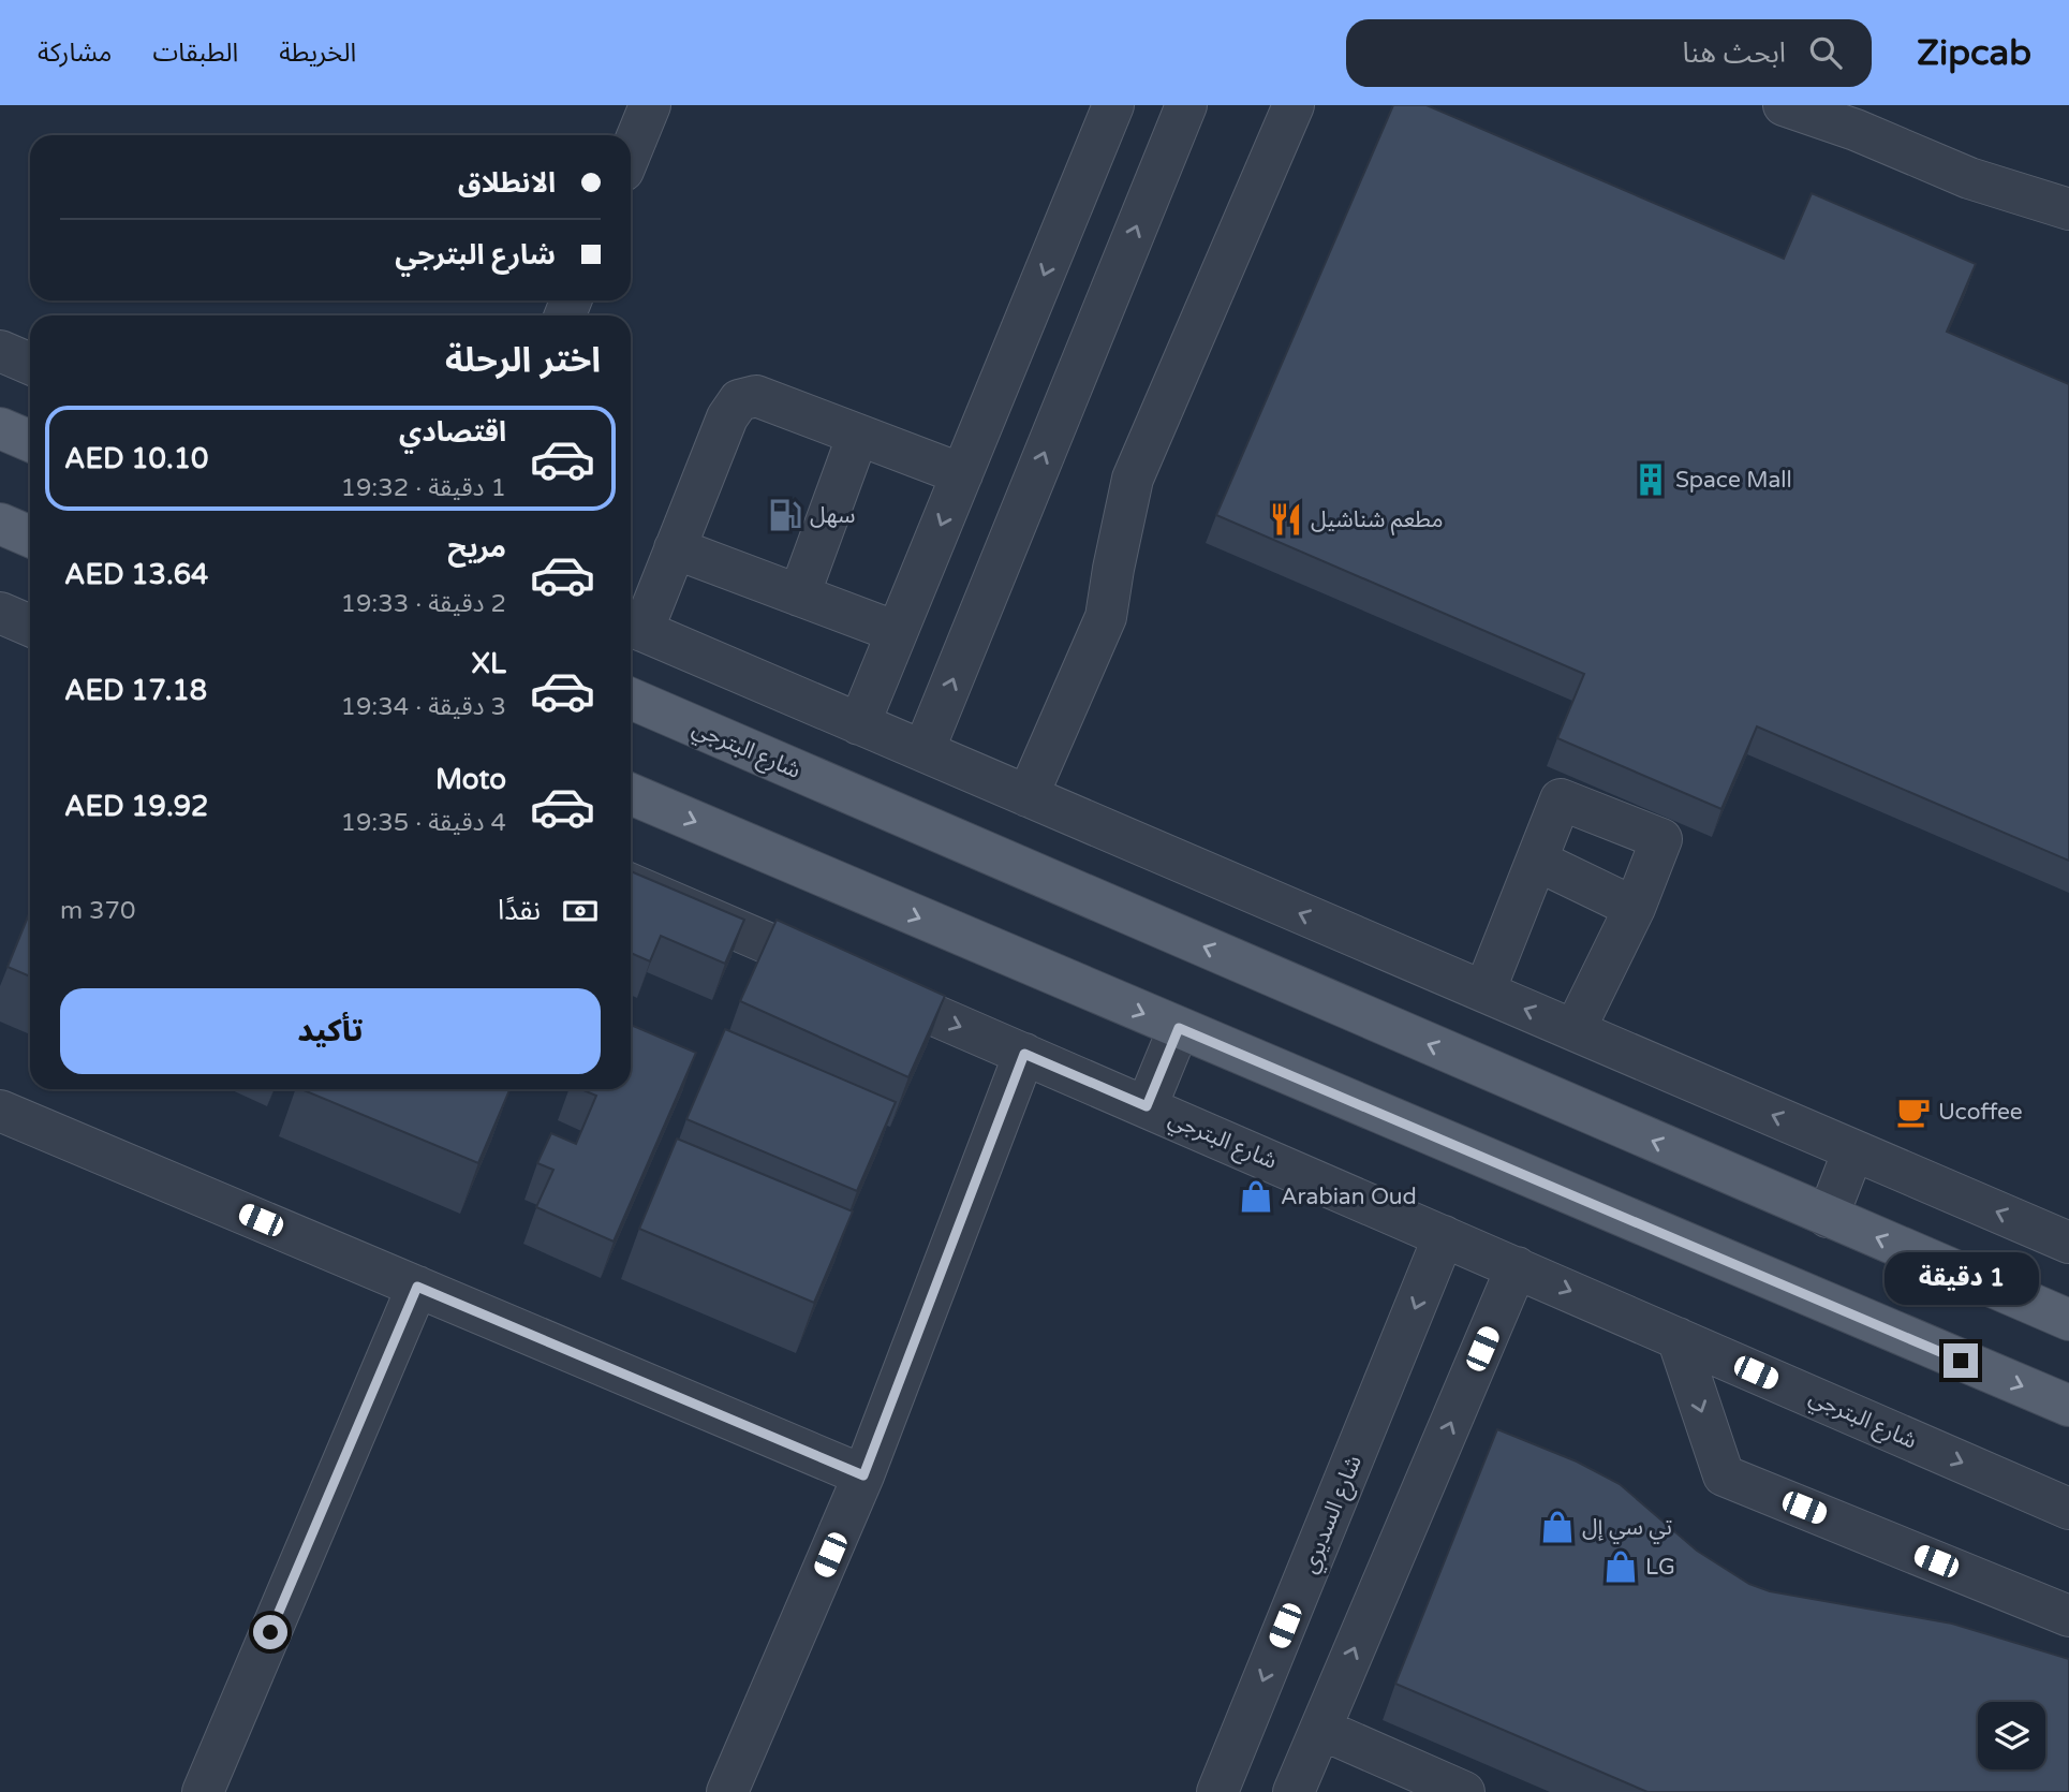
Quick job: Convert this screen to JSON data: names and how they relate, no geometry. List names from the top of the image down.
{
  "streets": {
    "main road": ["شارع البترجي"],
    "street": ["شارع السديري"]
  },
  "crossings": [
    ["شارع البترجي", "شارع السديري"]
  ],
  "places": {
    "building": ["Space Mall"],
    "fuel station": ["سهل"],
    "restaurant": ["مطعم شناشيل"],
    "cafe": ["Ucoffee"],
    "shop": ["Arabian Oud", "تي سي إل", "LG"]
  },
  "page": {
    "header": "Zipcab",
    "search": "ابحث هنا",
    "nav": ["الخريطة", "الطبقات", "مشاركة"],
    "banner": ["الانطلاق", "شارع البترجي"],
    "heading": "اختر الرحلة",
    "list": [
      {
        "name": "اقتصادي",
        "note": "1 دقيقة · 19:32",
        "value": "AED 10.10"
      },
      {
        "name": "مريح",
        "note": "2 دقيقة · 19:33",
        "value": "AED 13.64"
      },
      {
        "name": "XL",
        "note": "3 دقيقة · 19:34",
        "value": "AED 17.18"
      },
      {
        "name": "Moto",
        "note": "4 دقيقة · 19:35",
        "value": "AED 19.92"
      }
    ],
    "pay": ["نقدًا", "370 m"],
    "buttons": "تأكيد",
    "bubble": "1 دقيقة"
  }
}
